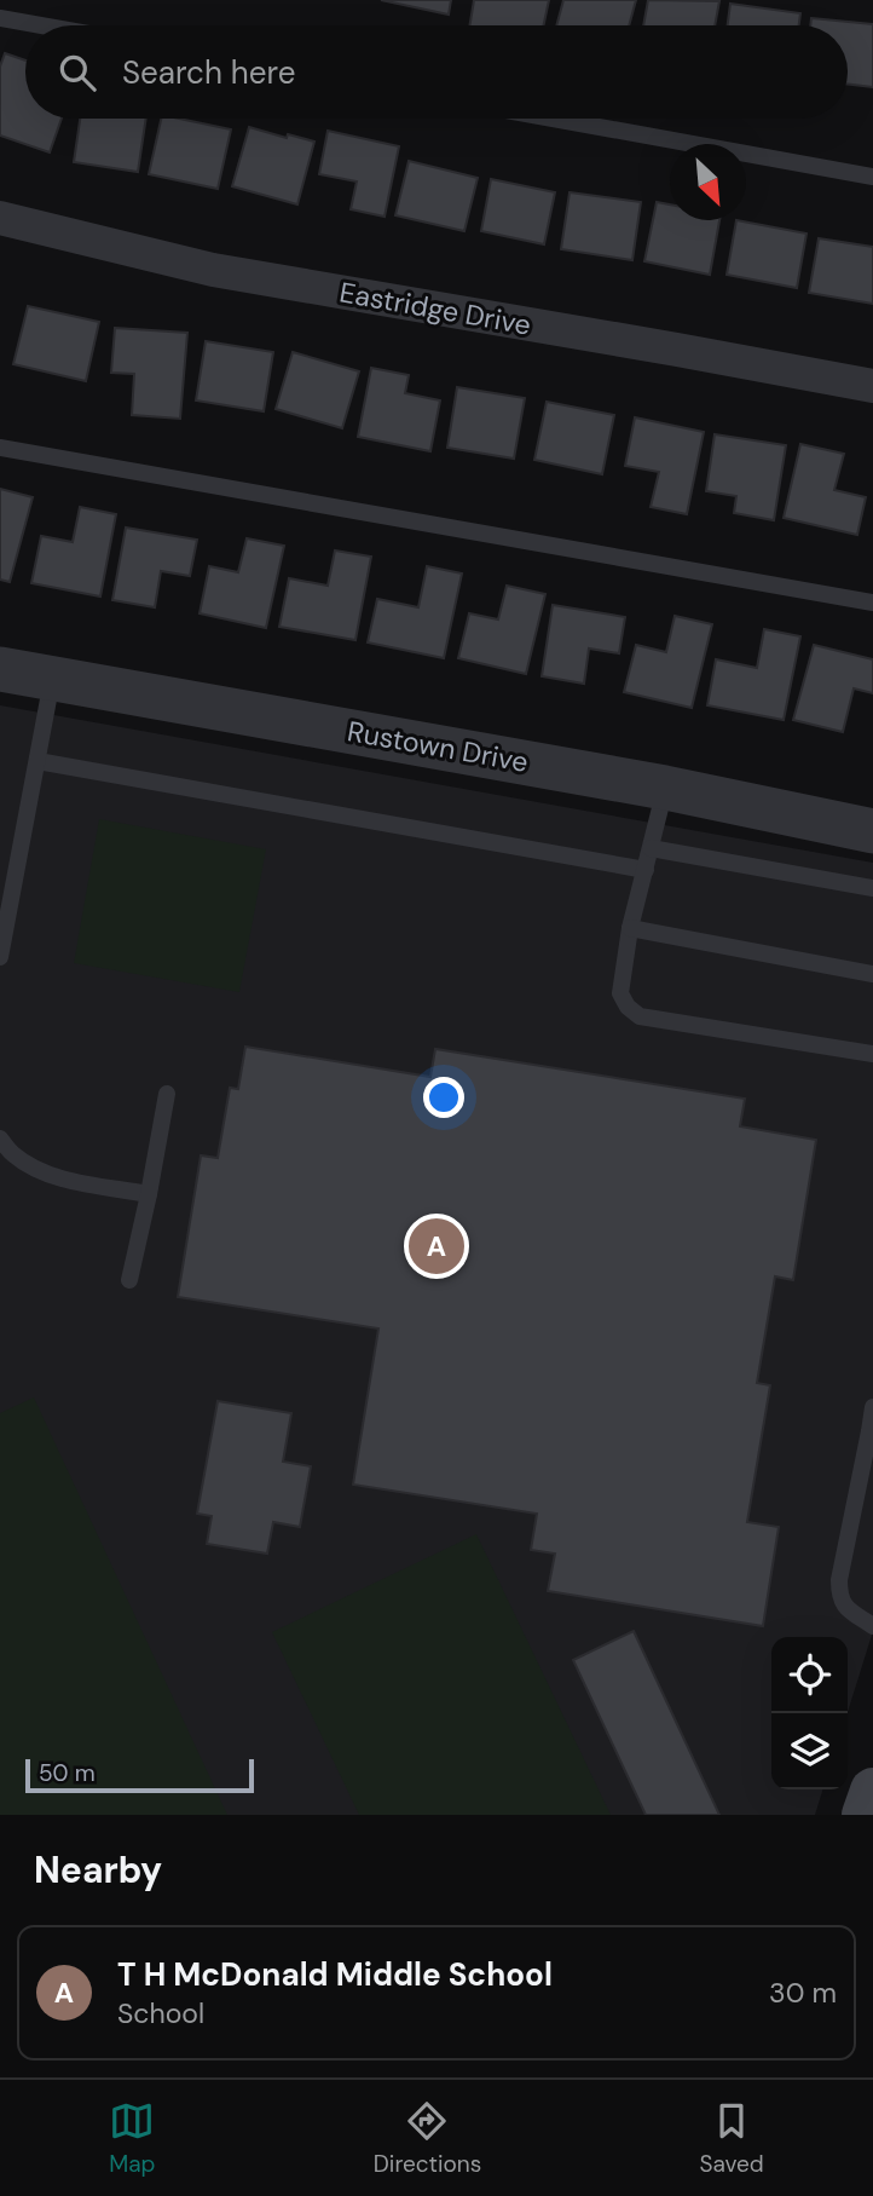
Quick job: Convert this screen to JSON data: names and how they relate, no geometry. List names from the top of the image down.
{
  "streets": {
    "street": ["Eastridge Drive", "Rustown Drive"]
  },
  "scale_bar": "50 m",
  "north": "bottom right",
  "page": {
    "search": "Search here",
    "pins": "A",
    "scale": "50 m",
    "heading": "Nearby",
    "list": [
      {
        "mark": "A",
        "name": "T H McDonald Middle School",
        "note": "School",
        "value": "30 m"
      }
    ],
    "nav": ["Map", "Directions", "Saved"]
  }
}
